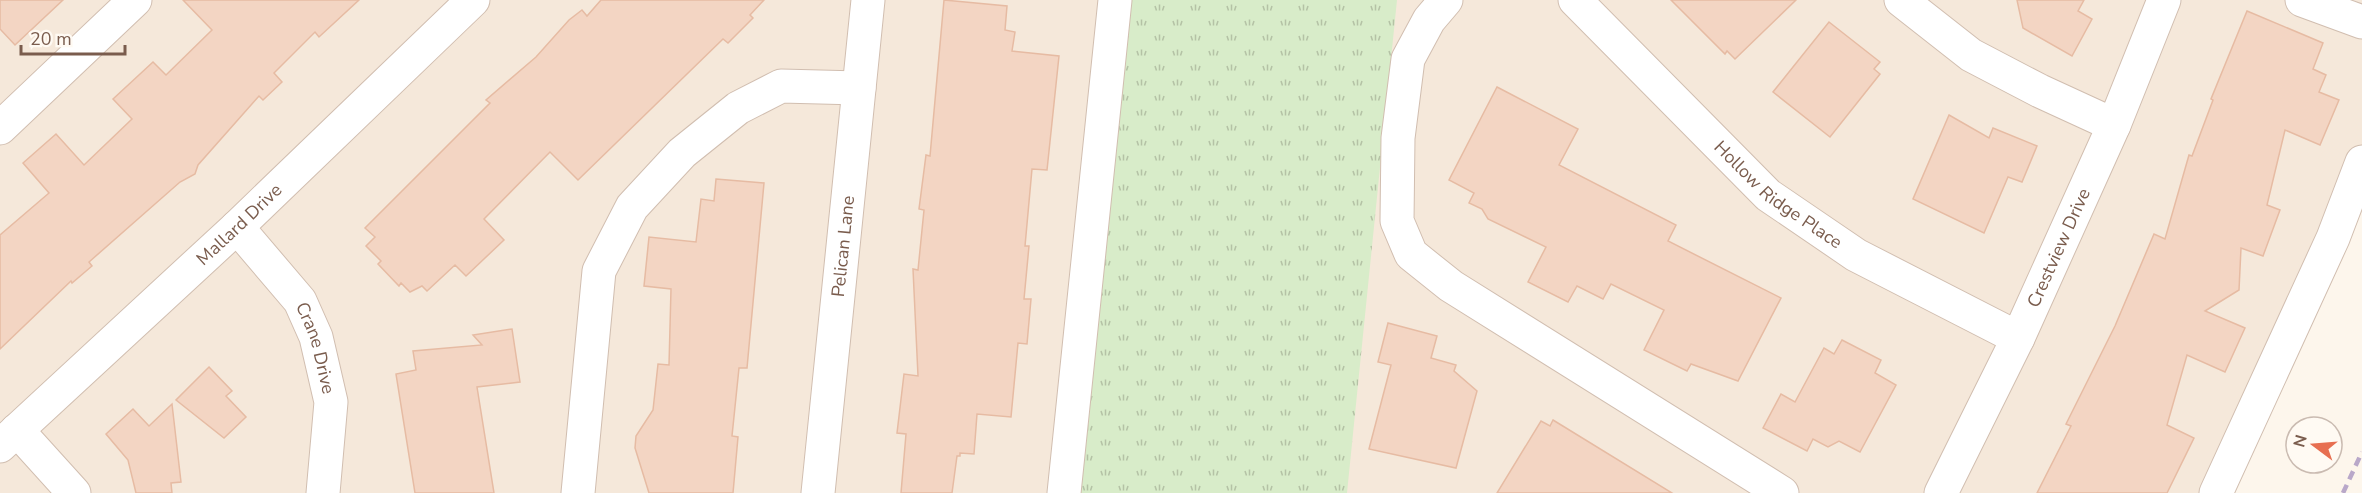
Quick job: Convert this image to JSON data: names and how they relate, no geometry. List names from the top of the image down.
{
  "streets": {
    "street": [
      "Hollow Ridge Place",
      "Mallard Drive",
      "Pelican Lane",
      "Crestview Drive",
      "Crane Drive"
    ]
  },
  "crossings": [
    ["Hollow Ridge Place", "Crestview Drive"],
    ["Mallard Drive", "Crane Drive"]
  ],
  "scale_bar": "20 m",
  "north": "left"
}
